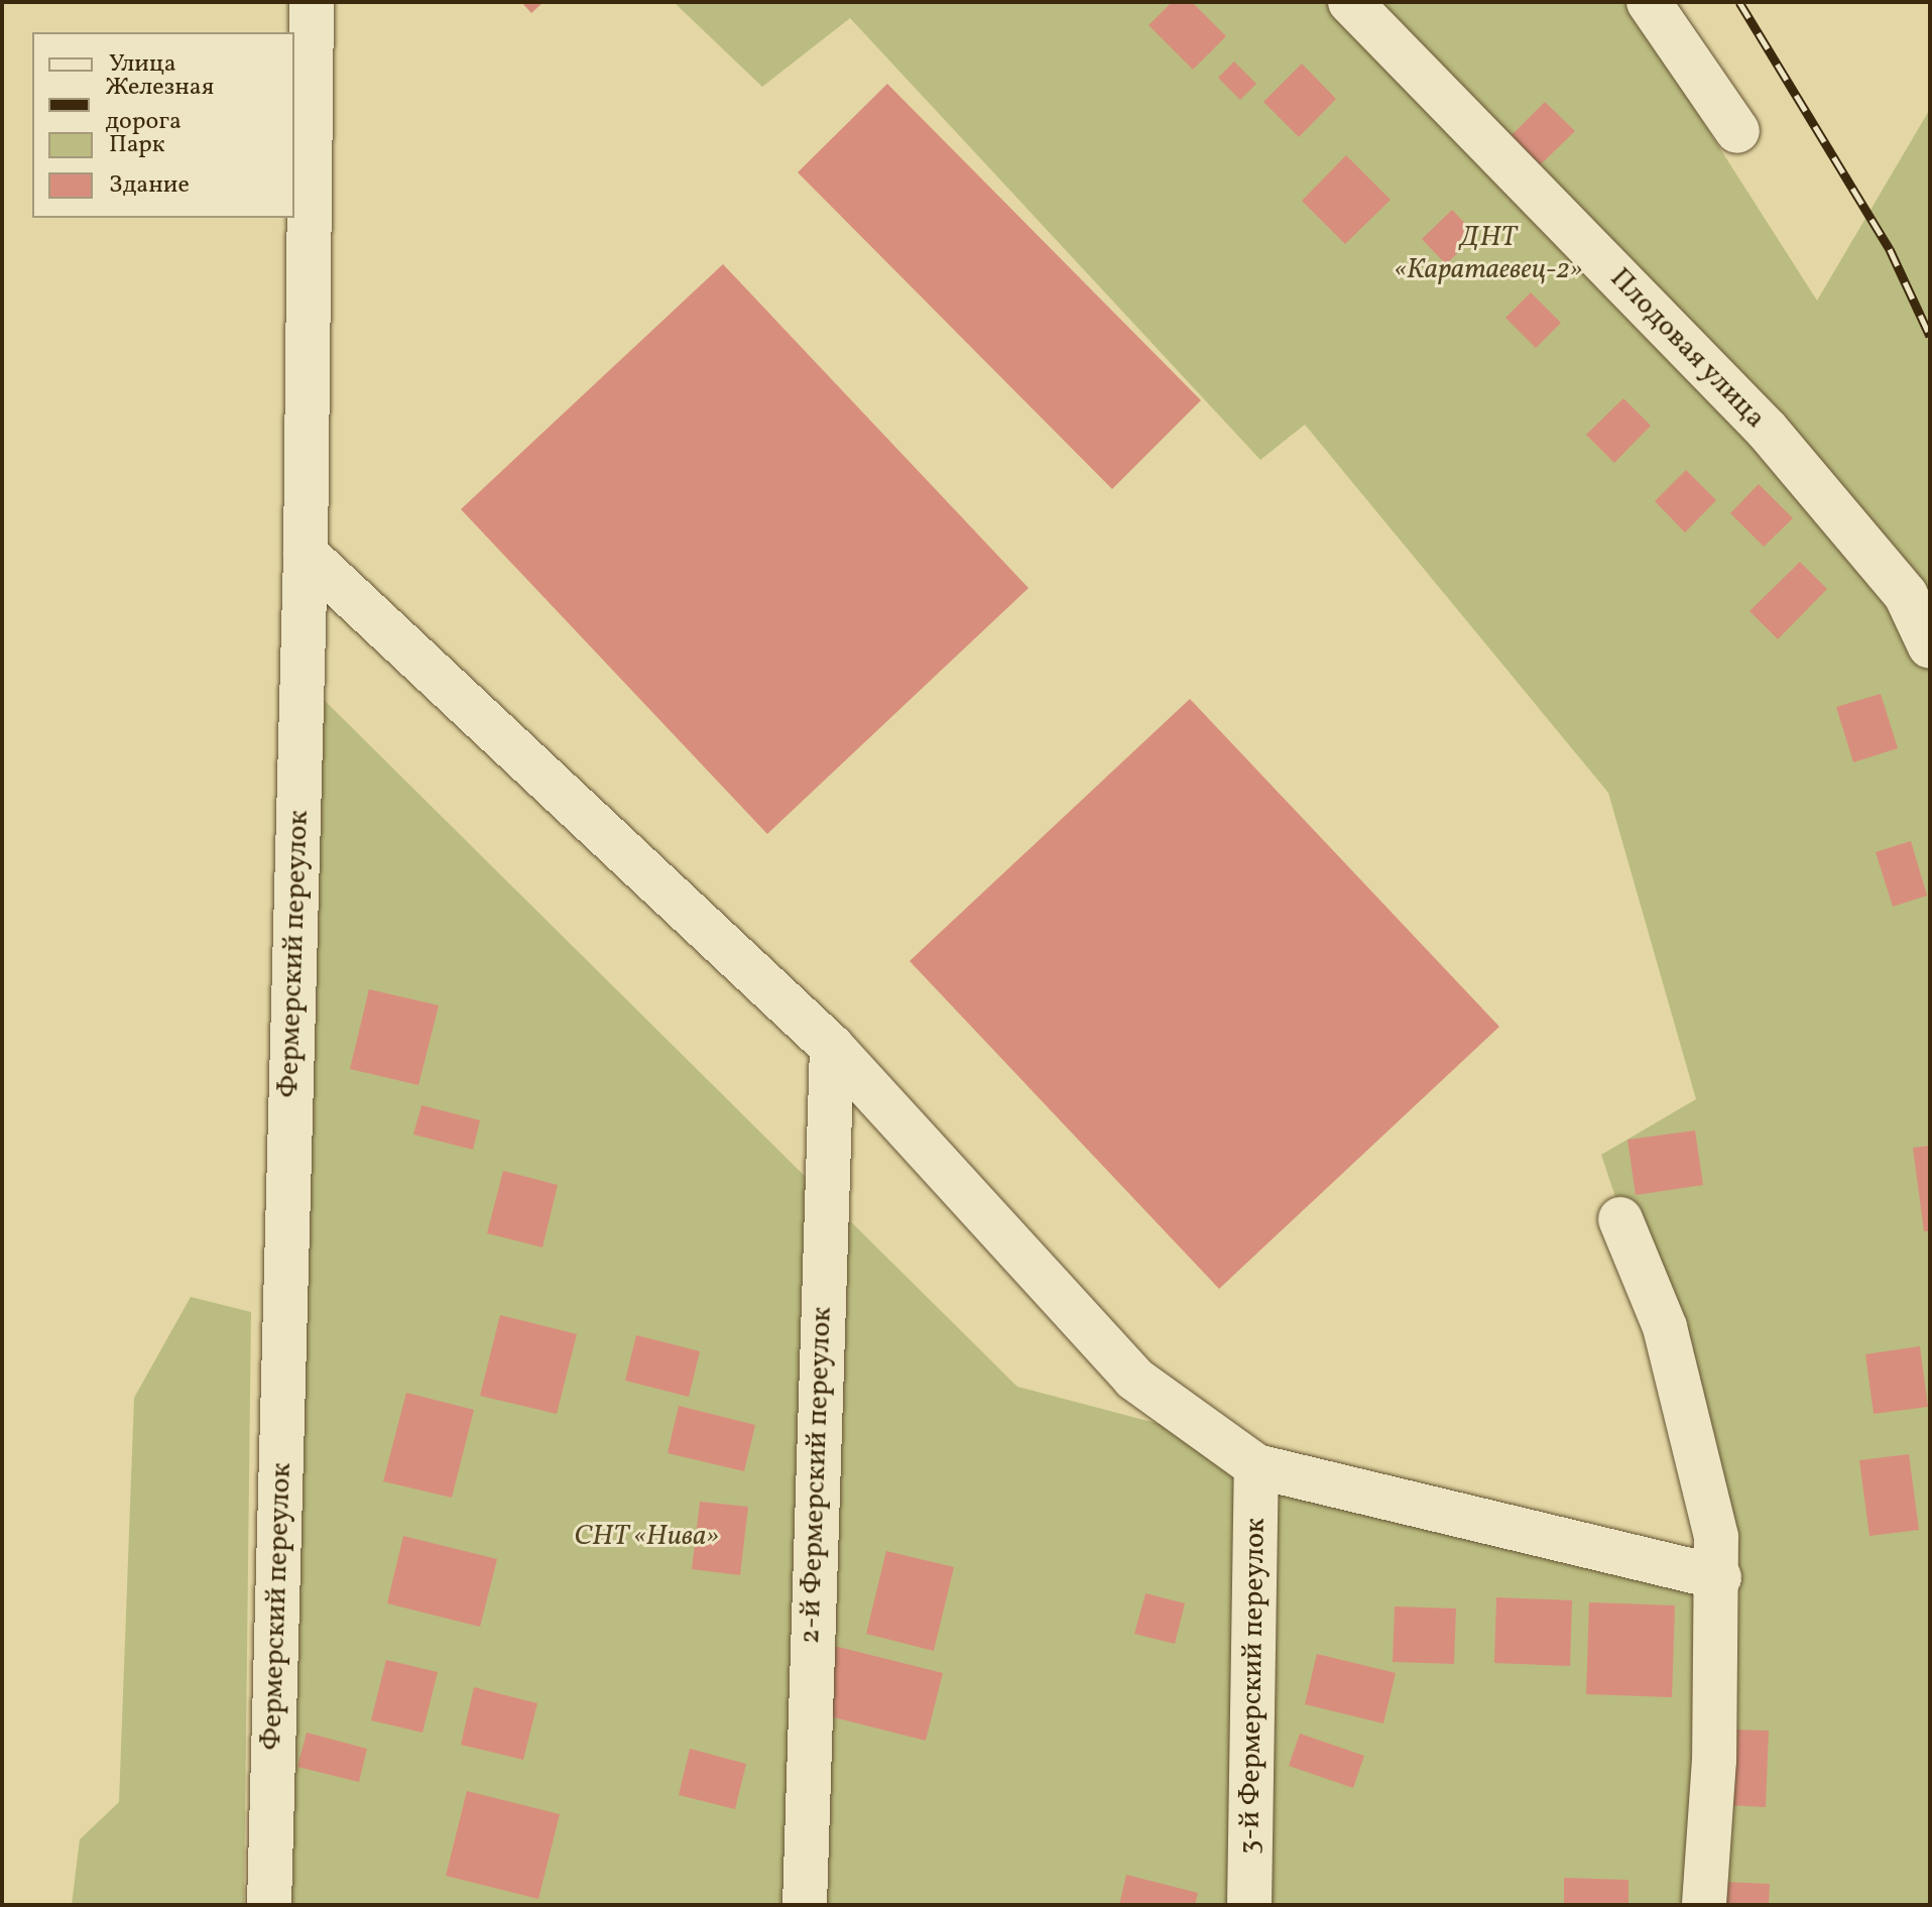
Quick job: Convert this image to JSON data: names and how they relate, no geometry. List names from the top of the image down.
{
  "streets": {
    "street": [
      "Плодовая улица",
      "Фермерский переулок",
      "2-й Фермерский переулок",
      "3-й Фермерский переулок"
    ]
  },
  "parks": ["ДНТ «Каратаевец-2»", "СНТ «Нива»"],
  "legend": [
    "Улица",
    "Железная дорога",
    "Парк",
    "Здание"
  ]
}
